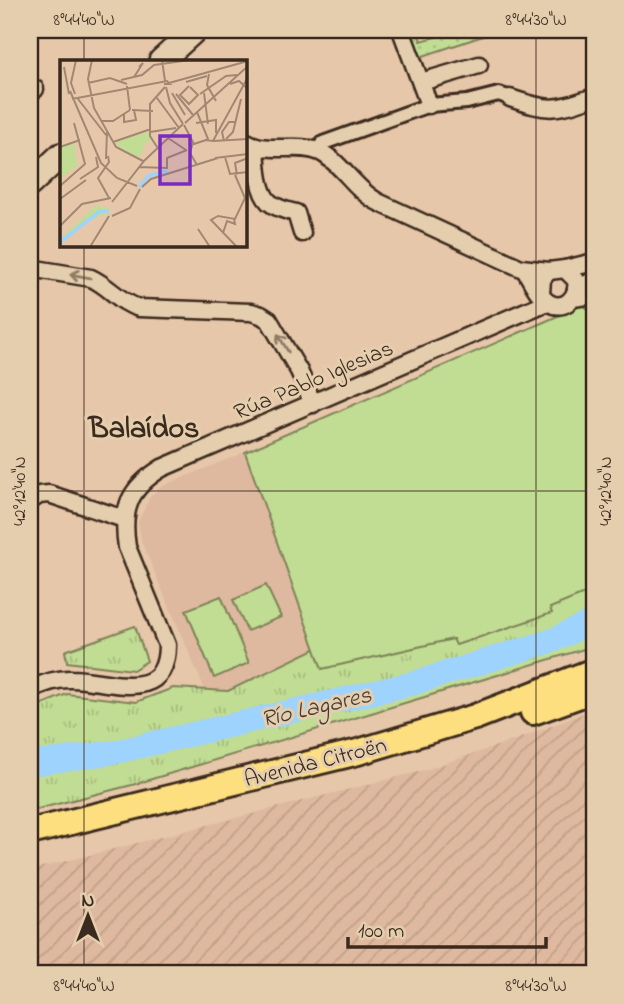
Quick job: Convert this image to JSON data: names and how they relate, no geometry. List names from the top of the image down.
{
  "streets": {
    "main road": ["Avenida Citroën"],
    "street": ["Rúa Pablo Iglesias"]
  },
  "districts": ["Balaídos"],
  "water": ["Río Lagares"],
  "scale_bar": "100 m",
  "north": "top",
  "coordinates": ["8°44'40\"W", "8°44'30\"W", "42°12'40\"N"]
}
